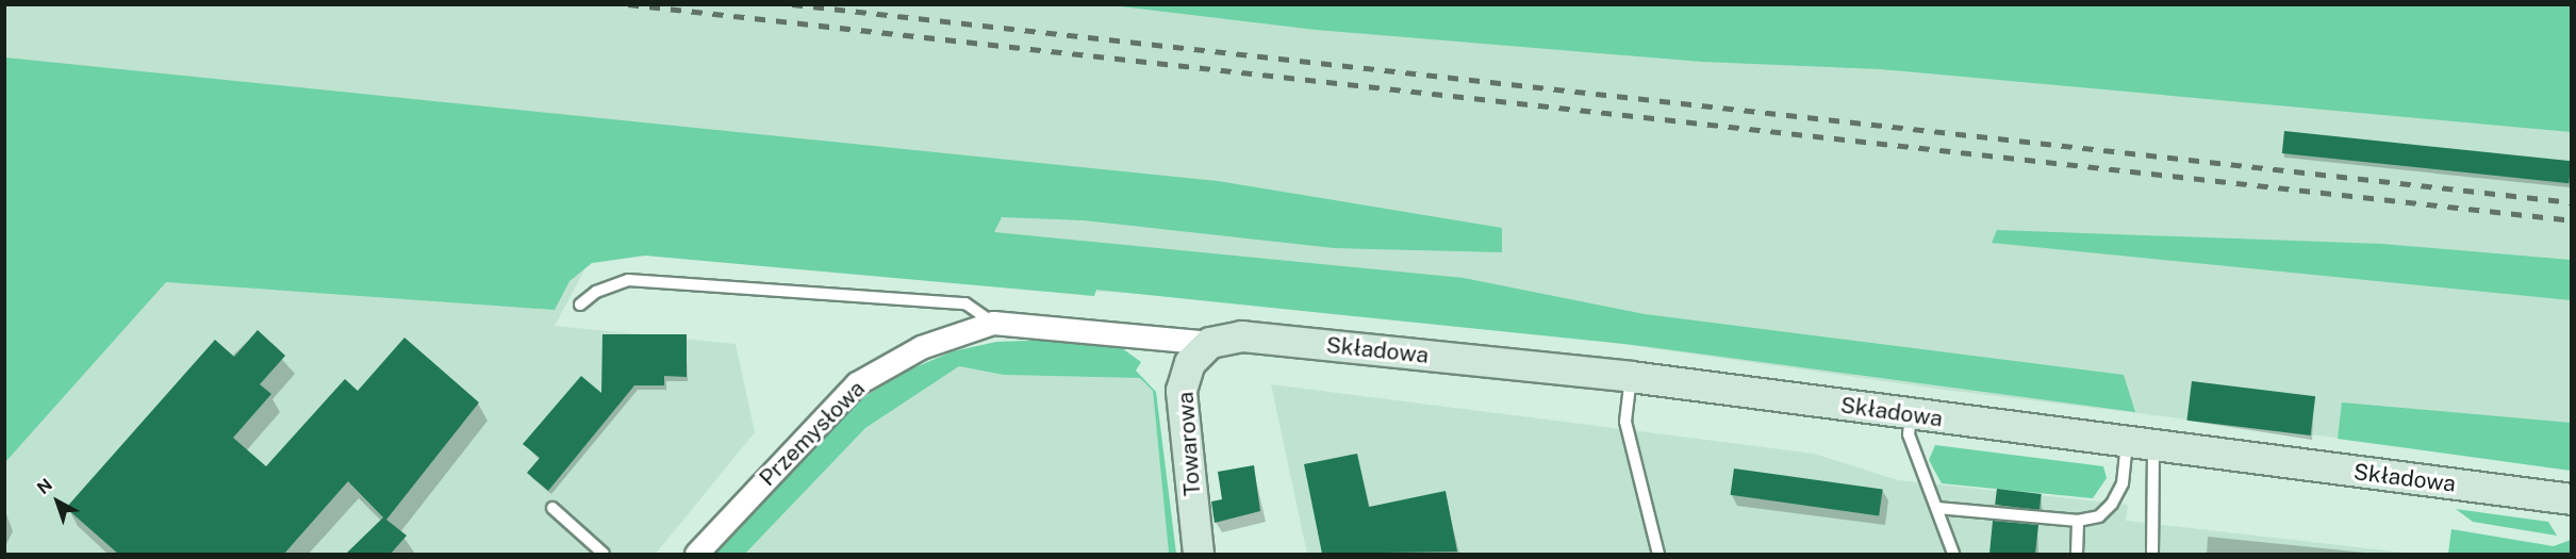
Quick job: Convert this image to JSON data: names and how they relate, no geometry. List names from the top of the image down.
{
  "streets": {
    "street": ["Składowa", "Przemysłowa", "Towarowa"]
  },
  "crossings": [
    ["Składowa", "Przemysłowa"],
    ["Składowa", "Towarowa"],
    ["Przemysłowa", "Towarowa"]
  ],
  "north": "top left"
}
